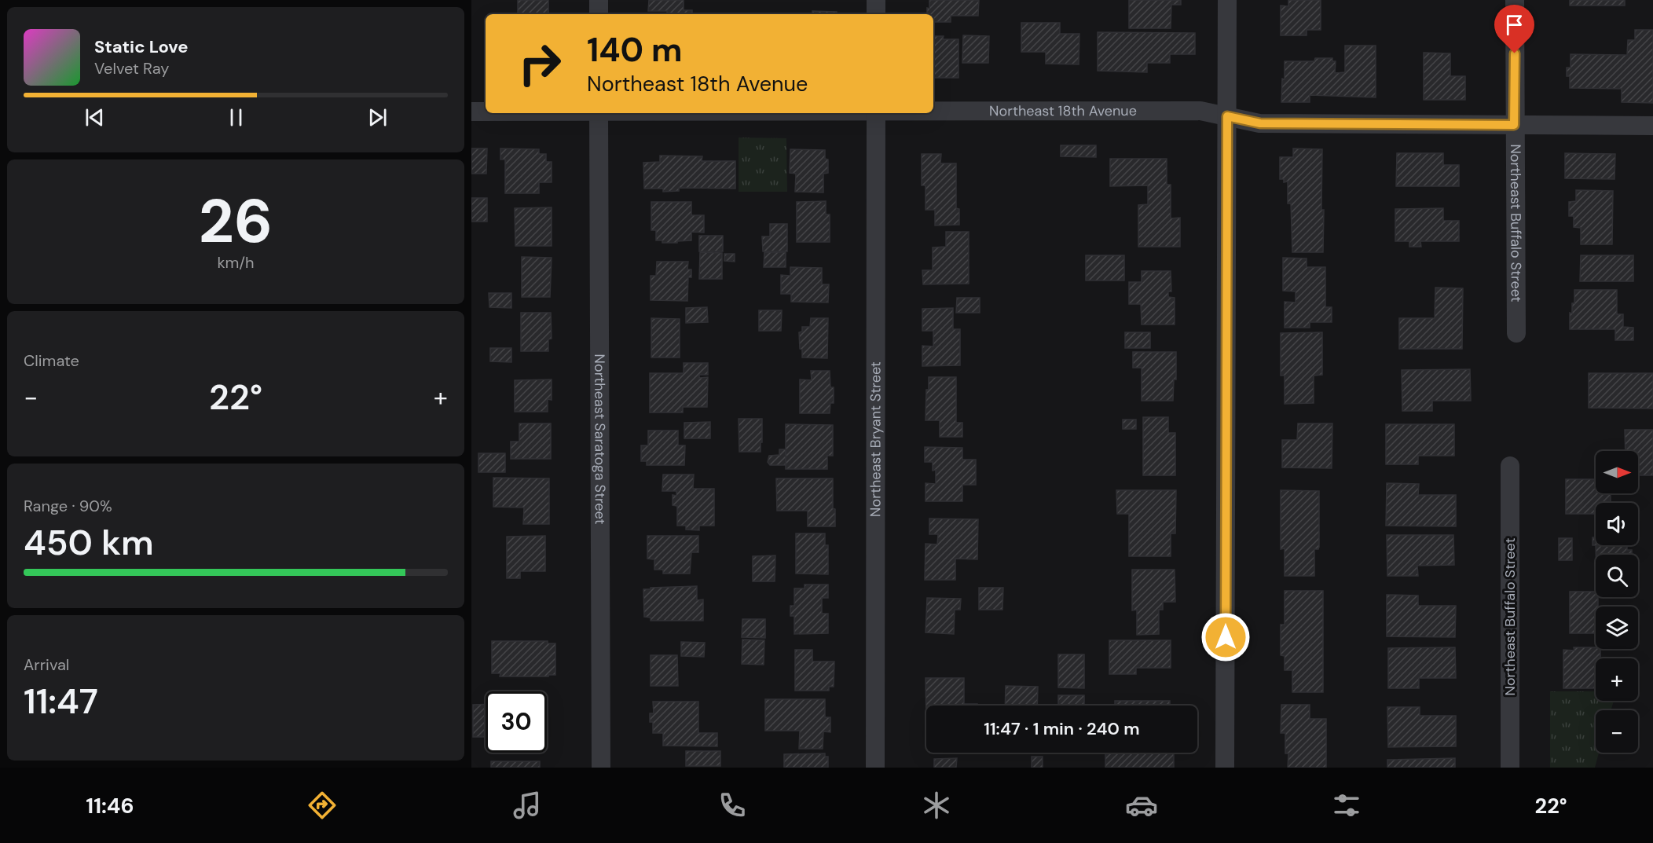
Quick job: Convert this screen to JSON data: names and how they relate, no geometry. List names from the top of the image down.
{
  "streets": {
    "street": [
      "Northeast 18th Avenue",
      "Northeast Buffalo Street",
      "Northeast Saratoga Street",
      "Northeast Bryant Street"
    ]
  },
  "crossings": [
    ["Northeast 18th Avenue", "Northeast Buffalo Street"]
  ],
  "north": "right",
  "page": {
    "turn": ["140 m", "Northeast 18th Avenue"],
    "song": ["Static Love", "Velvet Ray"],
    "tile": [
      ["26", "km/h"],
      "Climate",
      ["Range · 90%", "450 km"],
      ["Arrival", "11:47"]
    ],
    "heat": ["−", "22°", "+"],
    "map_buttons": ["+", "−"],
    "limit": "30",
    "trip": "11:47 · 1 min · 240 m",
    "tabs": ["11:46", "22°"]
  }
}
